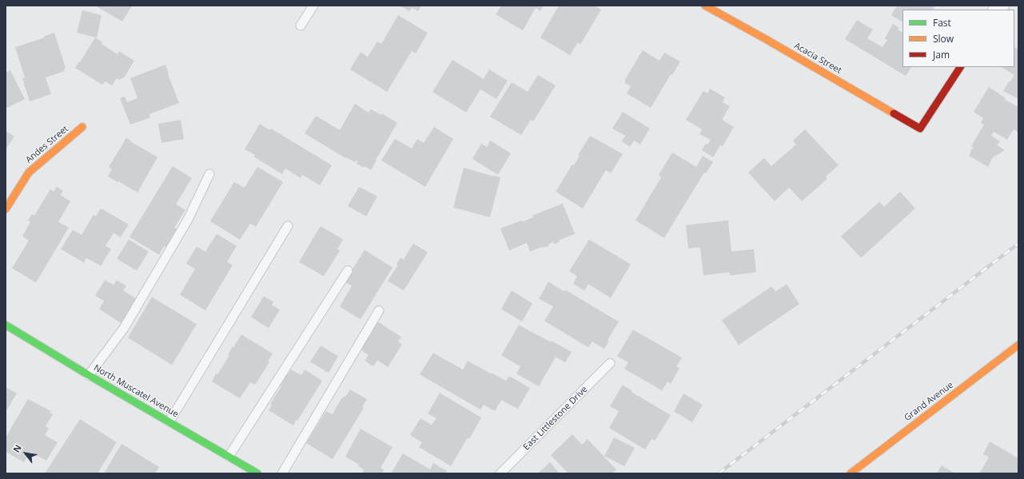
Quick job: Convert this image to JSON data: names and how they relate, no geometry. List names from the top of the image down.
{
  "streets": {
    "street": [
      "Acacia Street",
      "Andes Street",
      "North Muscatel Avenue",
      "Grand Avenue"
    ],
    "lane": ["East Littlestone Drive"]
  },
  "legend": ["Fast", "Slow", "Jam"],
  "north": "top left"
}
